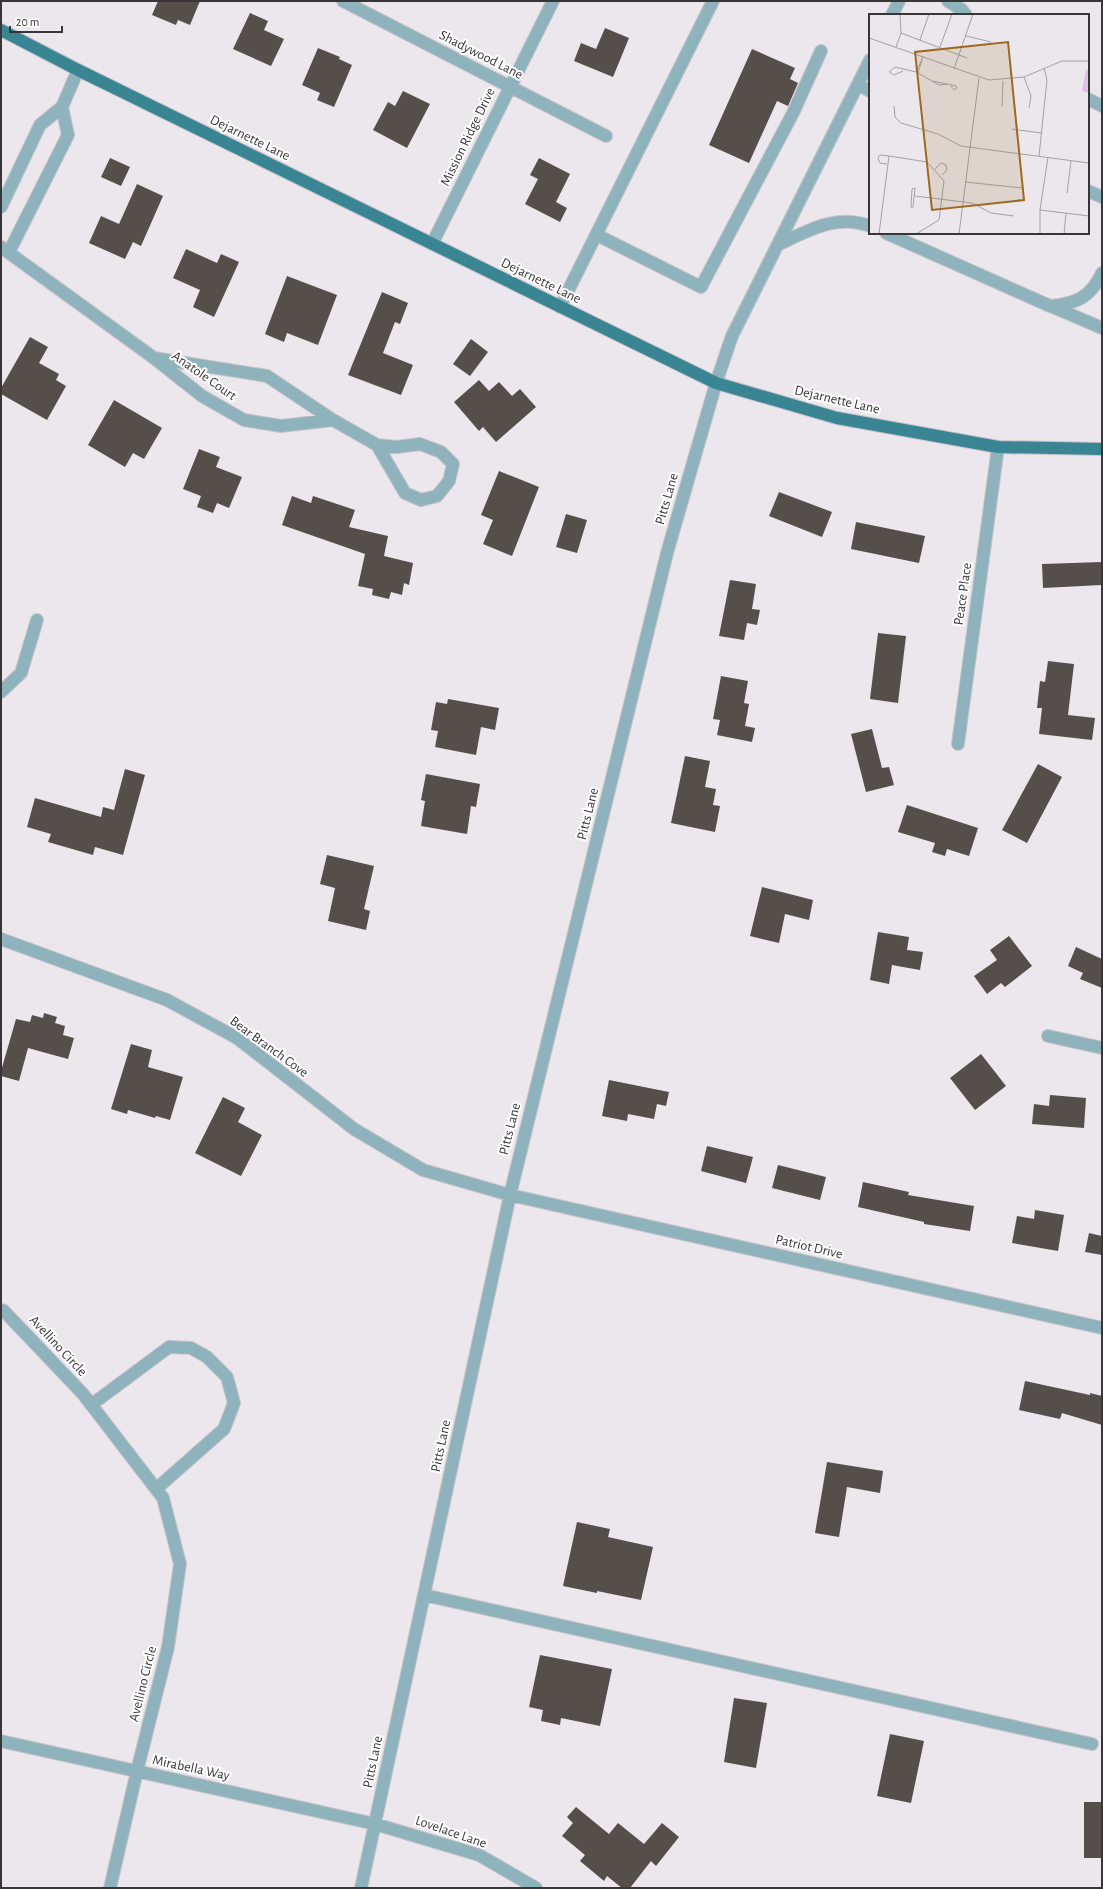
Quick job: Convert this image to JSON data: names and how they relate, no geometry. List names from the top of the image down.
{
  "streets": {
    "main road": ["Dejarnette Lane"],
    "street": [
      "Shadywood Lane",
      "Mission Ridge Drive",
      "Anatole Court",
      "Pitts Lane",
      "Peace Place",
      "Bear Branch Cove",
      "Patriot Drive",
      "Avellino Circle",
      "Mirabella Way",
      "Lovelace Lane"
    ]
  },
  "crossings": [
    ["Shadywood Lane", "Mission Ridge Drive"],
    ["Mission Ridge Drive", "Dejarnette Lane"],
    ["Dejarnette Lane", "Pitts Lane"],
    ["Dejarnette Lane", "Peace Place"],
    ["Pitts Lane", "Bear Branch Cove"],
    ["Pitts Lane", "Patriot Drive"],
    ["Pitts Lane", "Mirabella Way"],
    ["Pitts Lane", "Lovelace Lane"],
    ["Bear Branch Cove", "Patriot Drive"],
    ["Avellino Circle", "Mirabella Way"],
    ["Mirabella Way", "Lovelace Lane"]
  ],
  "scale_bar": "20 m"
}
